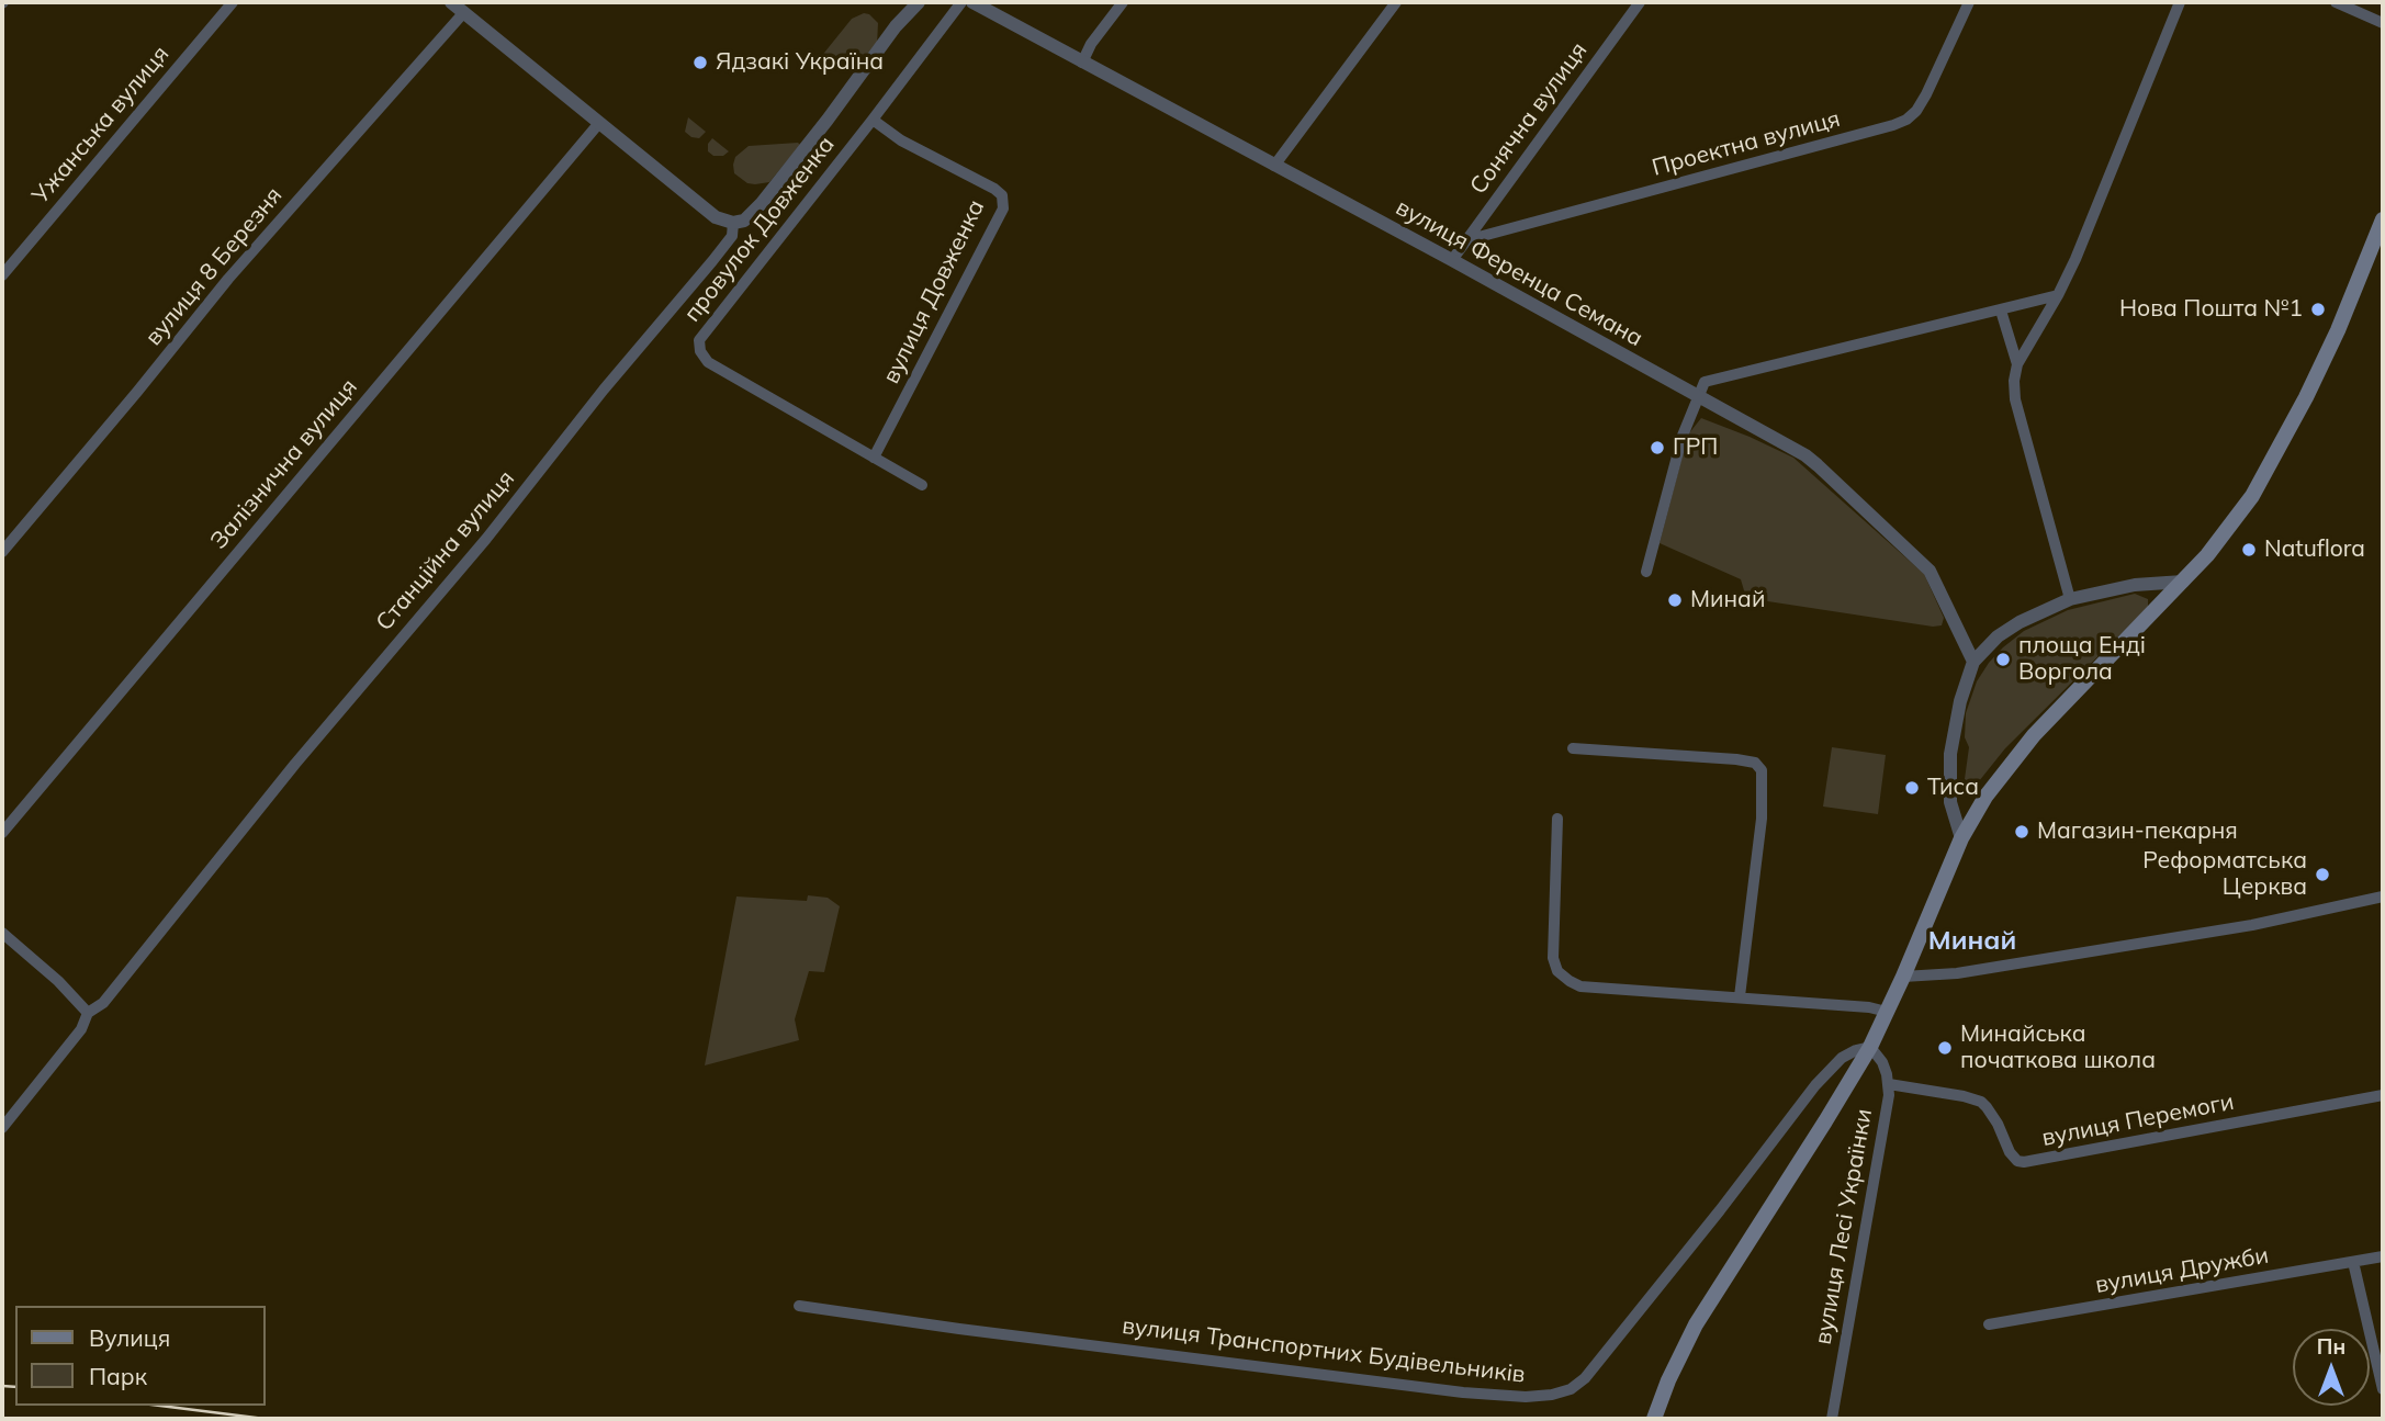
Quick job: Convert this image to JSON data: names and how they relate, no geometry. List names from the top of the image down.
{
  "streets": {
    "street": [
      "Сонячна вулиця",
      "Ужанська вулиця",
      "Проектна вулиця",
      "провулок Довженка",
      "вулиця 8 Березня",
      "вулиця Ференца Семана",
      "вулиця Довженка",
      "Залізнична вулиця",
      "Станційна вулиця",
      "вулиця Перемоги",
      "вулиця Лесі Українки",
      "вулиця Дружби",
      "вулиця Транспортних Будівельників"
    ]
  },
  "crossings": [
    ["Сонячна вулиця", "Проектна вулиця"],
    ["Сонячна вулиця", "вулиця Ференца Семана"],
    ["провулок Довженка", "вулиця Довженка"],
    ["вулиця Перемоги", "вулиця Лесі Українки"],
    ["вулиця Лесі Українки", "вулиця Транспортних Будівельників"]
  ],
  "districts": ["Минай"],
  "places": [
    "Ядзакі Україна",
    "Нова Пошта №1",
    "ГРП",
    "Natuflora",
    "Минай",
    "площа Енді Воргола",
    "Тиса",
    "Магазин-пекарня",
    "Реформатська Церква",
    "Минайська початкова школа"
  ],
  "legend": ["Вулиця", "Парк"],
  "north": "top"
}
